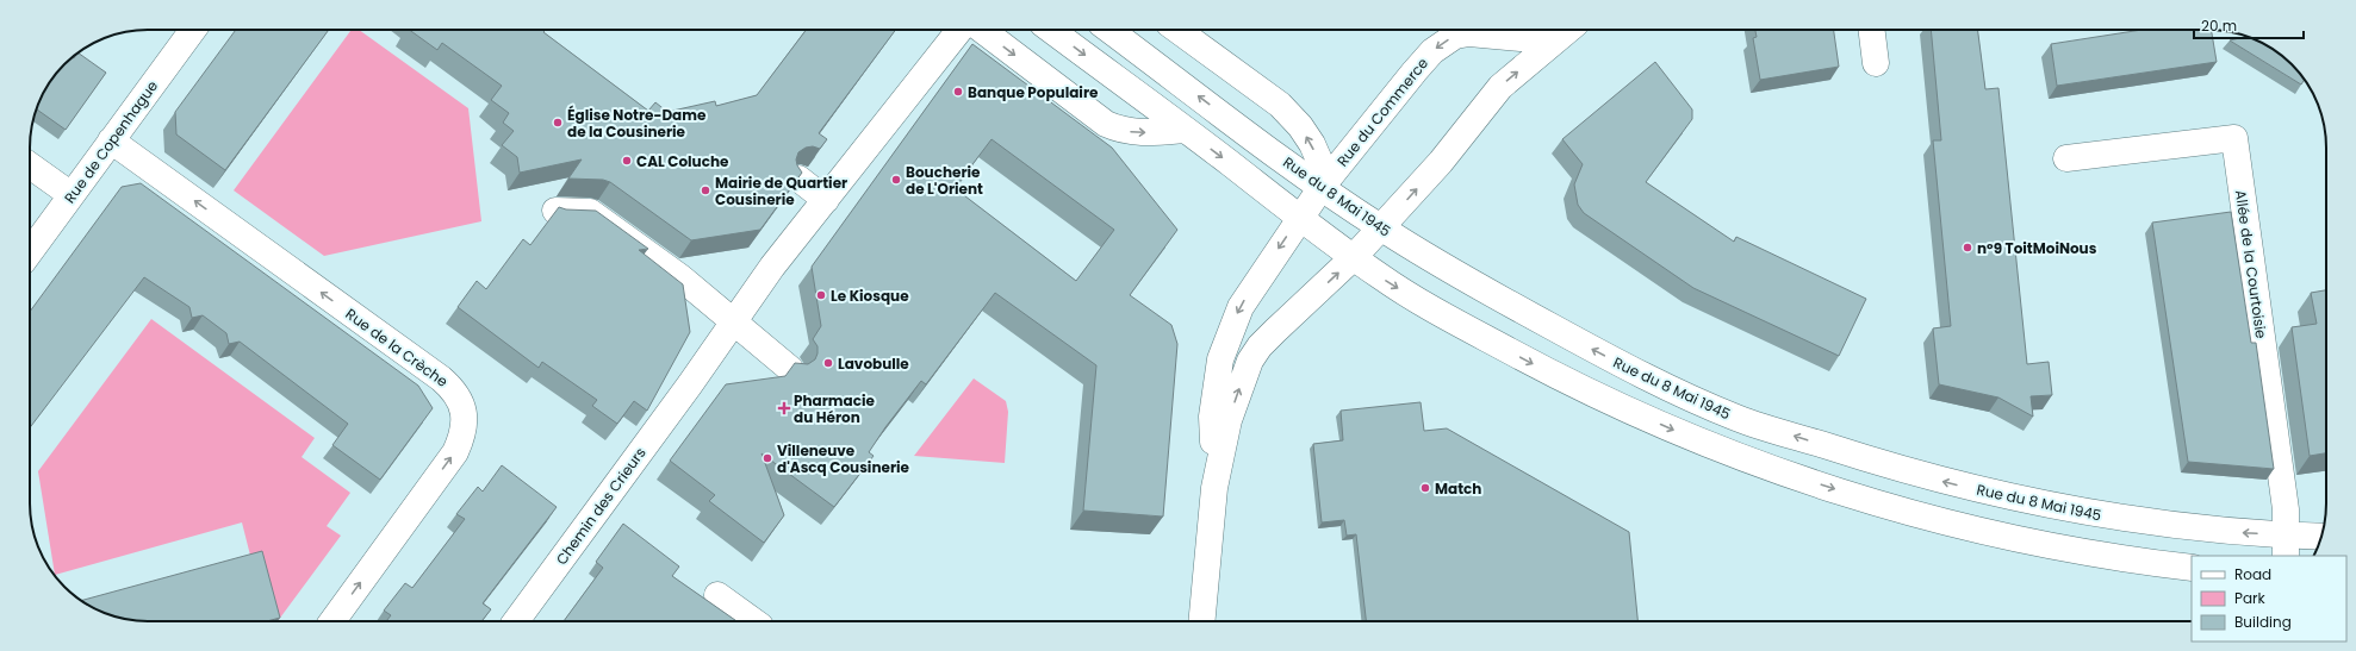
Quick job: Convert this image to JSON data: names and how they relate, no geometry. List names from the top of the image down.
{
  "streets": {
    "street": [
      "Rue du Commerce",
      "Rue de Copenhague",
      "Rue du 8 Mai 1945",
      "Allée de la Courtoisie",
      "Rue de la Crèche",
      "Chemin des Crieurs"
    ]
  },
  "crossings": [
    ["Rue du Commerce", "Rue du 8 Mai 1945"],
    ["Rue de Copenhague", "Rue de la Crèche"],
    ["Rue du 8 Mai 1945", "Allée de la Courtoisie"]
  ],
  "places": {
    "other": [
      "Banque Populaire",
      "Église Notre-Dame de la Cousinerie",
      "CAL Coluche",
      "Boucherie de L'Orient",
      "Mairie de Quartier Cousinerie",
      "n°9 ToitMoiNous",
      "Le Kiosque",
      "Lavobulle",
      "Villeneuve d'Ascq Cousinerie",
      "Match"
    ],
    "health": ["Pharmacie du Héron"]
  },
  "legend": ["Road", "Park", "Building"],
  "scale_bar": "20 m"
}
